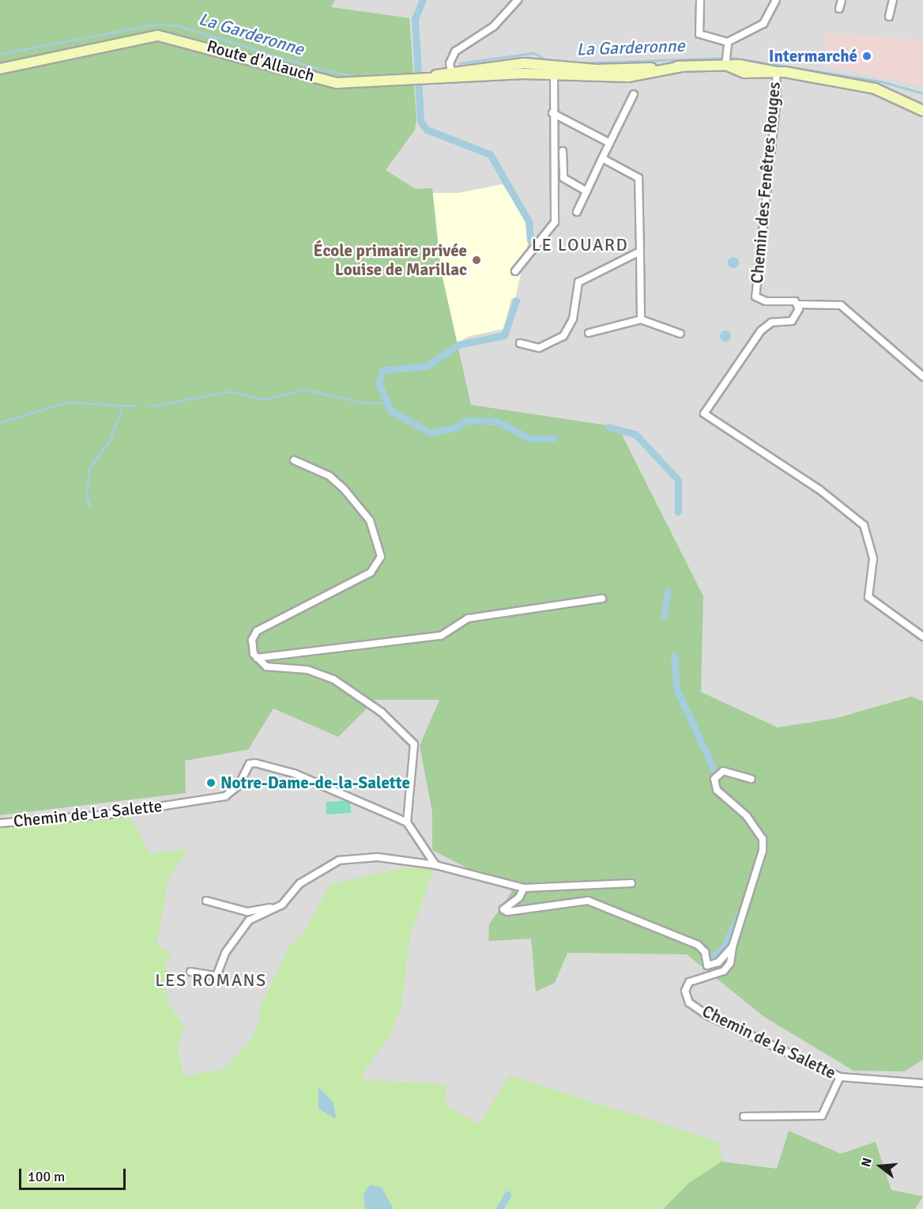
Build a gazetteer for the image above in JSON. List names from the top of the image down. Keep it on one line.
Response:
{"streets":{"main road":["Route d'Allauch"],"street":["Chemin des Fenêtres Rouges","Chemin de La Salette","Chemin de la Salette"]},"crossings":[["Route d'Allauch","Chemin des Fenêtres Rouges"]],"districts":["LE LOUARD","LES ROMANS"],"water":["La Garderonne"],"places":["Intermarché","École primaire privée Louise de Marillac","Notre-Dame-de-la-Salette"],"scale_bar":"100 m","north":"left"}
